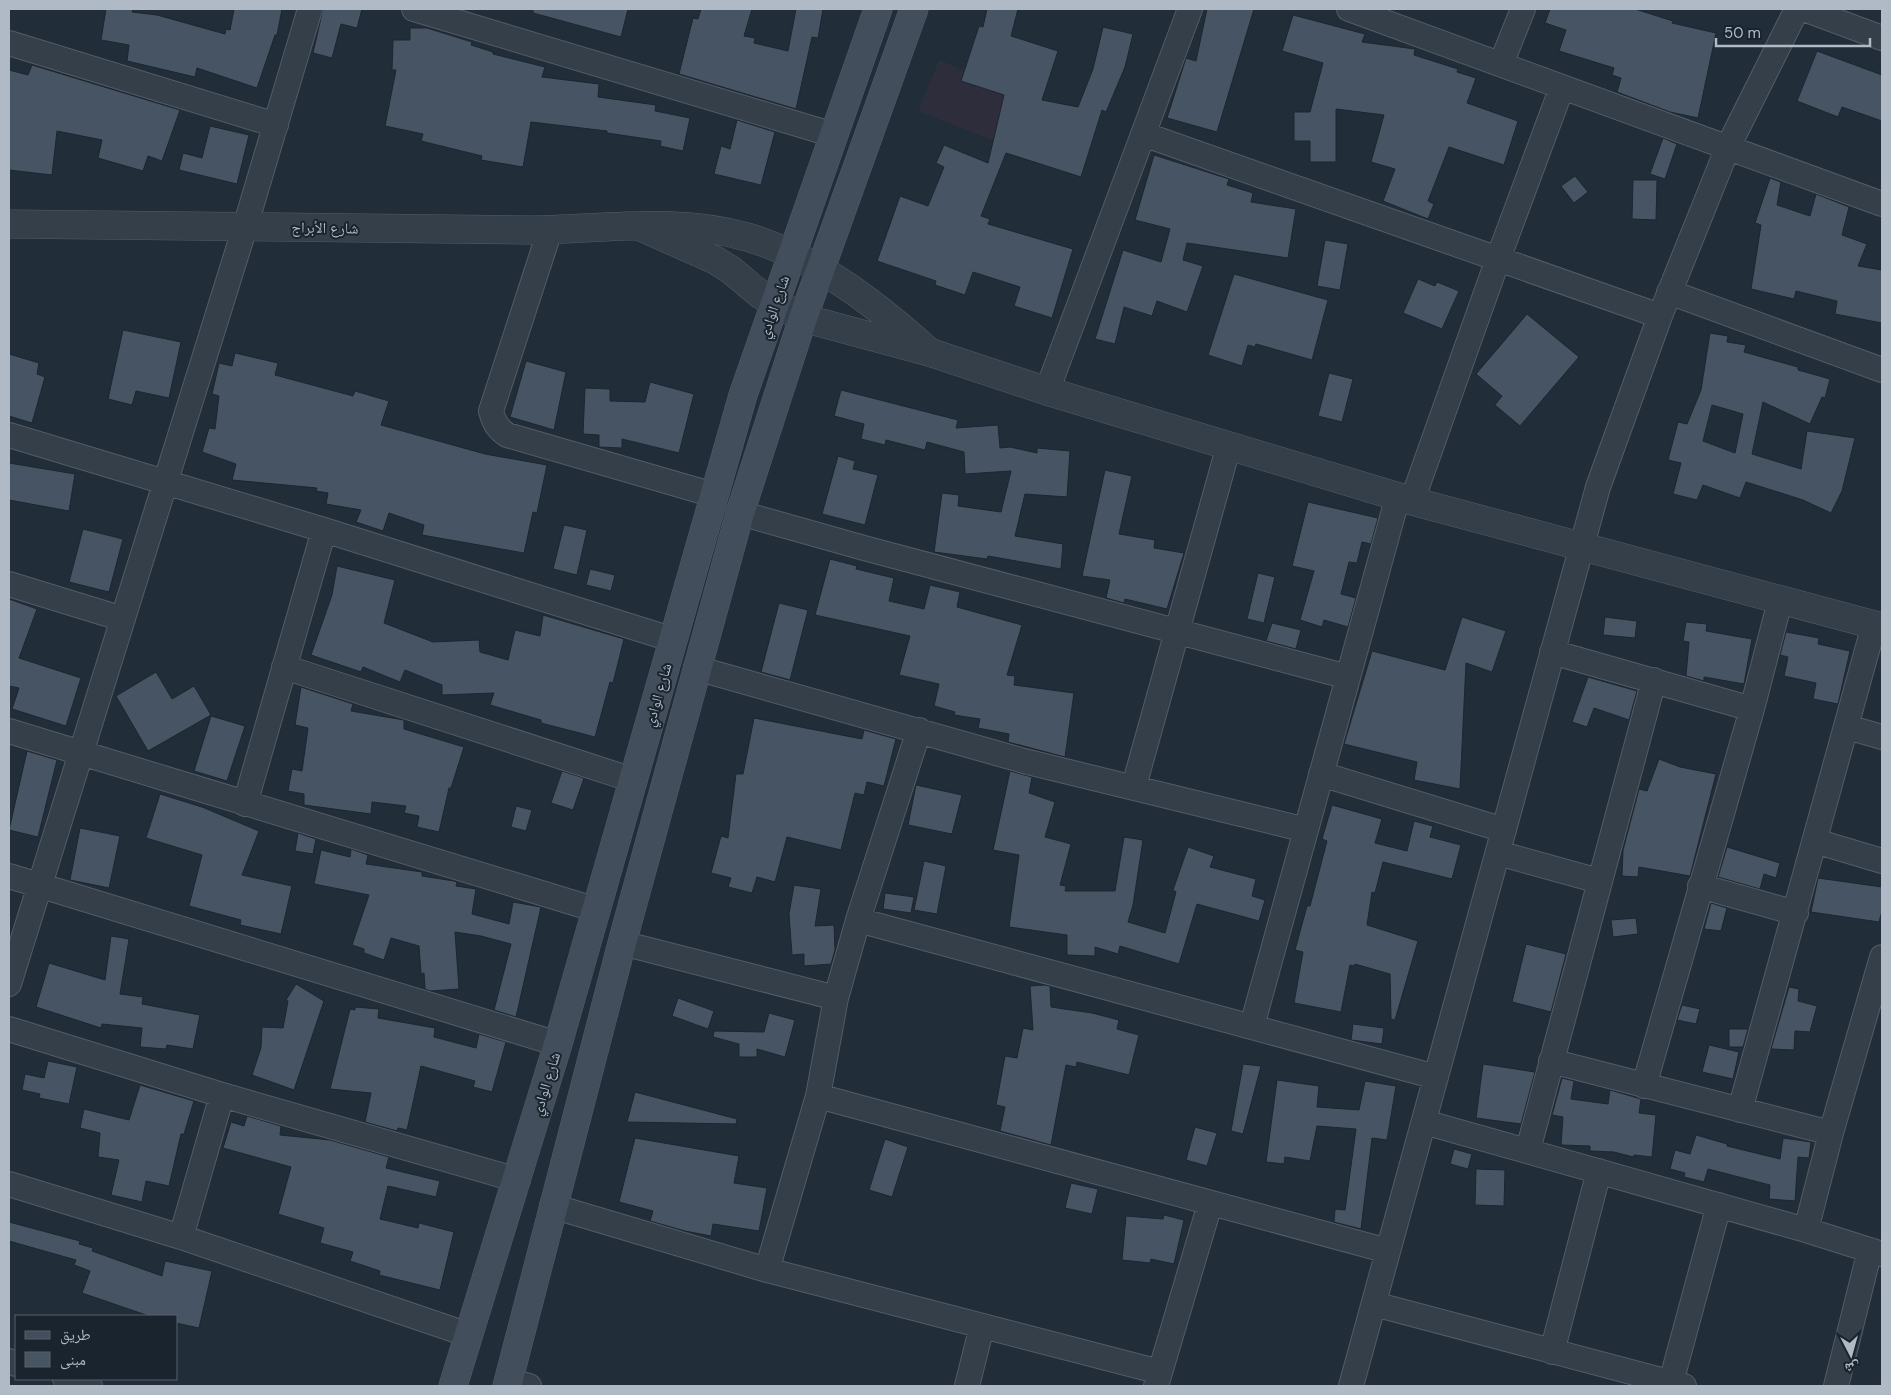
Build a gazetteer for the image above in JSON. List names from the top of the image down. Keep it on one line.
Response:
{"streets":{"main road":["شارع الوادي"],"street":["شارع الأبراج"]},"crossings":[["شارع الأبراج","شارع الوادي"]],"legend":["طريق","مبنى"],"scale_bar":"50 m","north":"bottom"}
